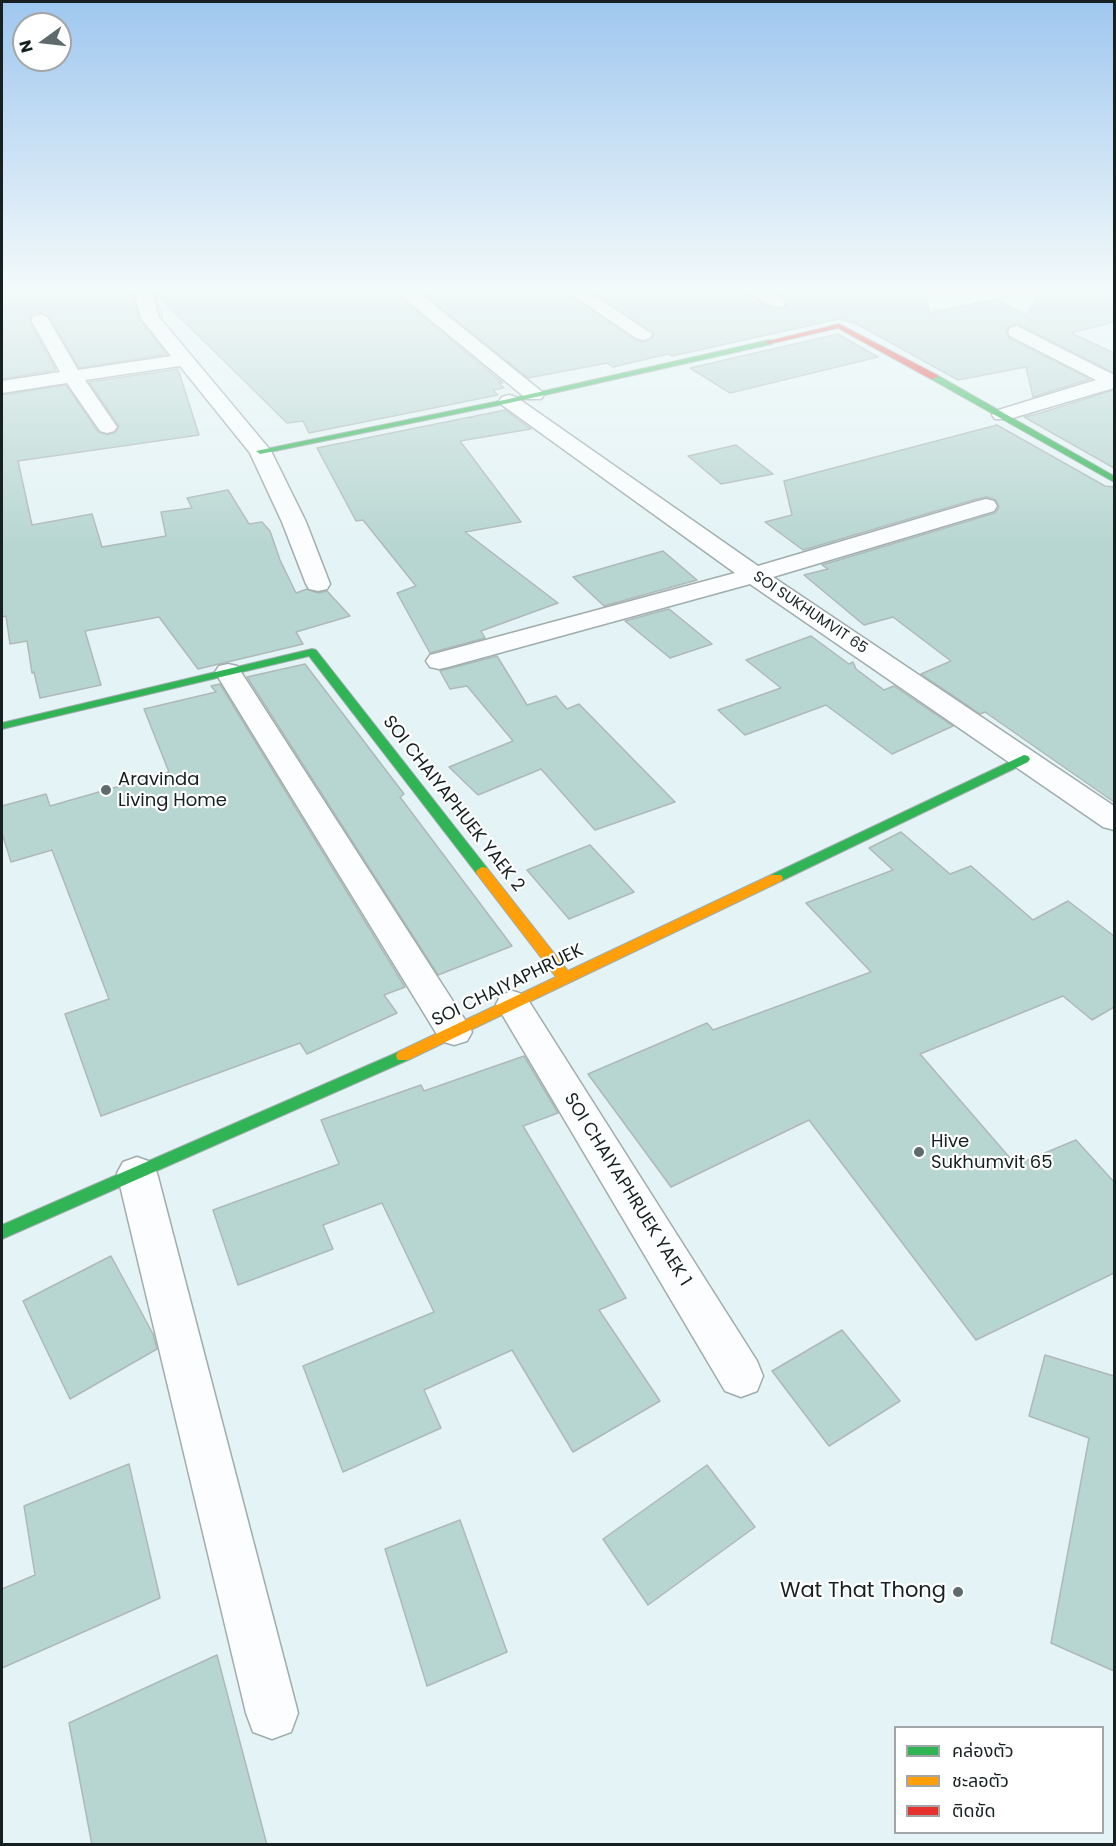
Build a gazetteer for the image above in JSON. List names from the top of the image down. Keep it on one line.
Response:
{"streets":{"street":["SOI SUKHUMVIT 65","SOI CHAIYAPHUEK YAEK 2","SOI CHAIYAPHRUEK","SOI CHAIYAPHRUEK YAEK 1"]},"crossings":[["SOI SUKHUMVIT 65","SOI CHAIYAPHRUEK"],["SOI CHAIYAPHUEK YAEK 2","SOI CHAIYAPHRUEK"],["SOI CHAIYAPHRUEK","SOI CHAIYAPHRUEK YAEK 1"]],"places":["Aravinda Living Home","Hive Sukhumvit 65","Wat That Thong"],"legend":["คล่องตัว","ชะลอตัว","ติดขัด"],"north":"left"}
